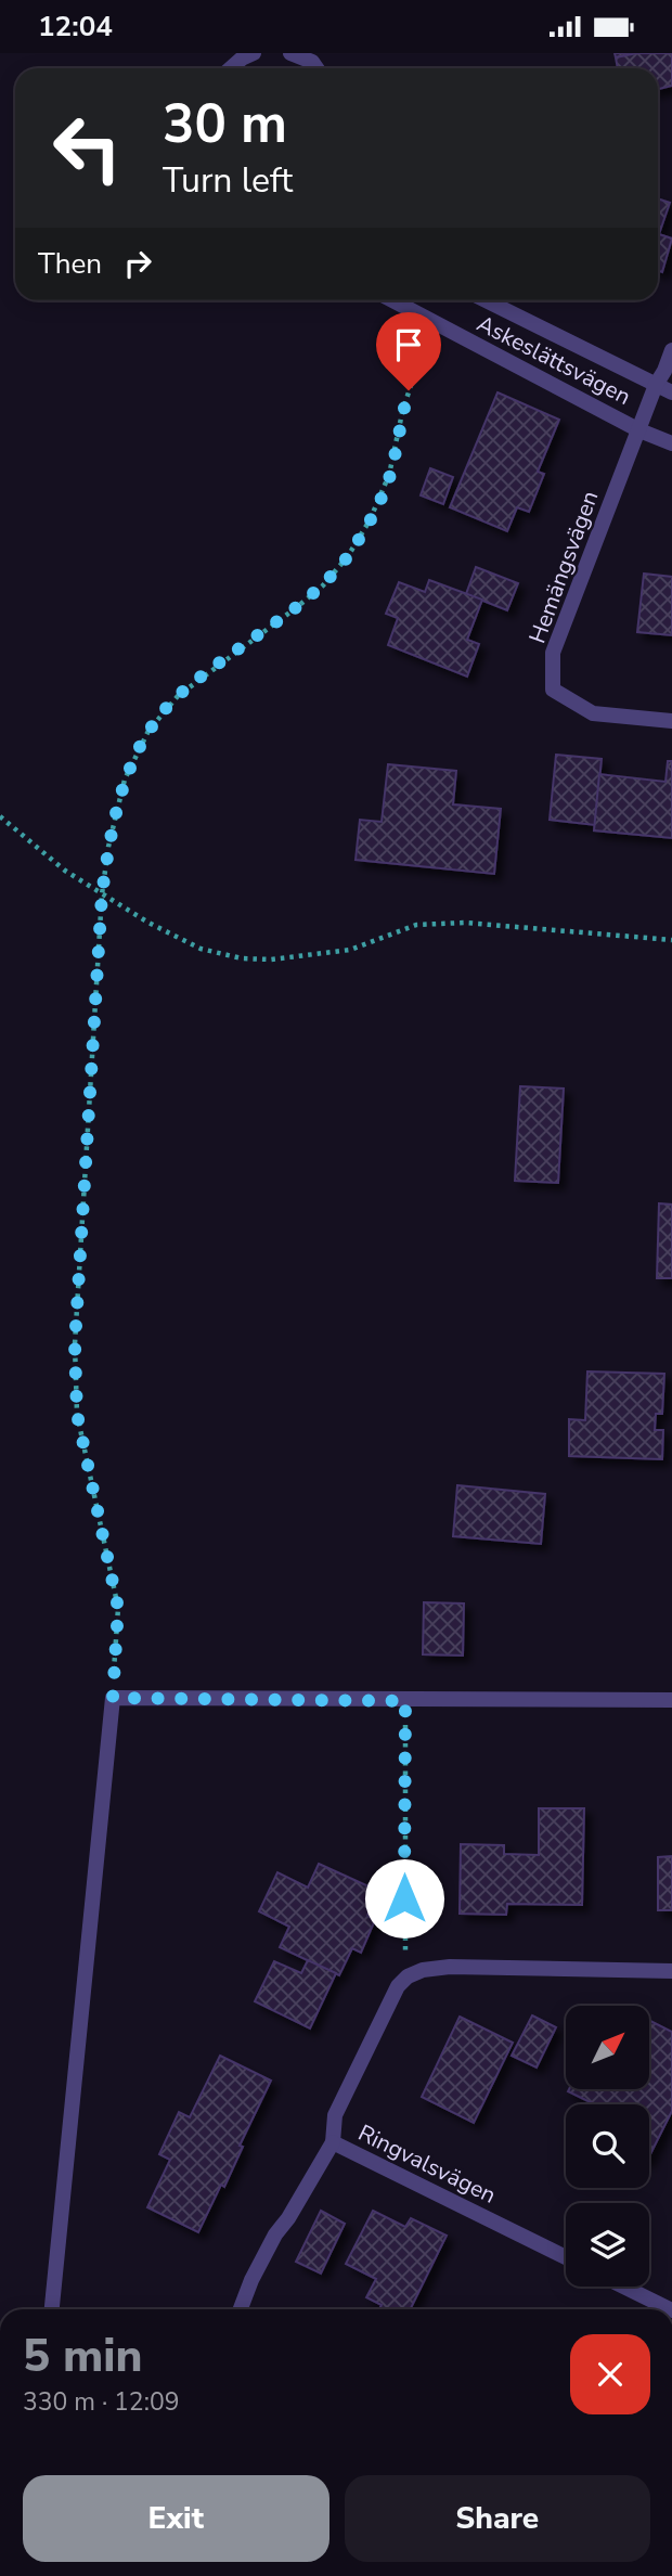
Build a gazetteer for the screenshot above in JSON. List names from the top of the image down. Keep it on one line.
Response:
{"streets":{"street":["Askeslättsvägen","Hemängsvägen","Ringvalsvägen"]},"crossings":[["Askeslättsvägen","Hemängsvägen"]],"north":"top right","page":{"status":"12:04","turn":["30 m","Turn left"],"then":"Then","heading":["5 min","330 m · 12:09"],"buttons":["Exit","Share"]}}
